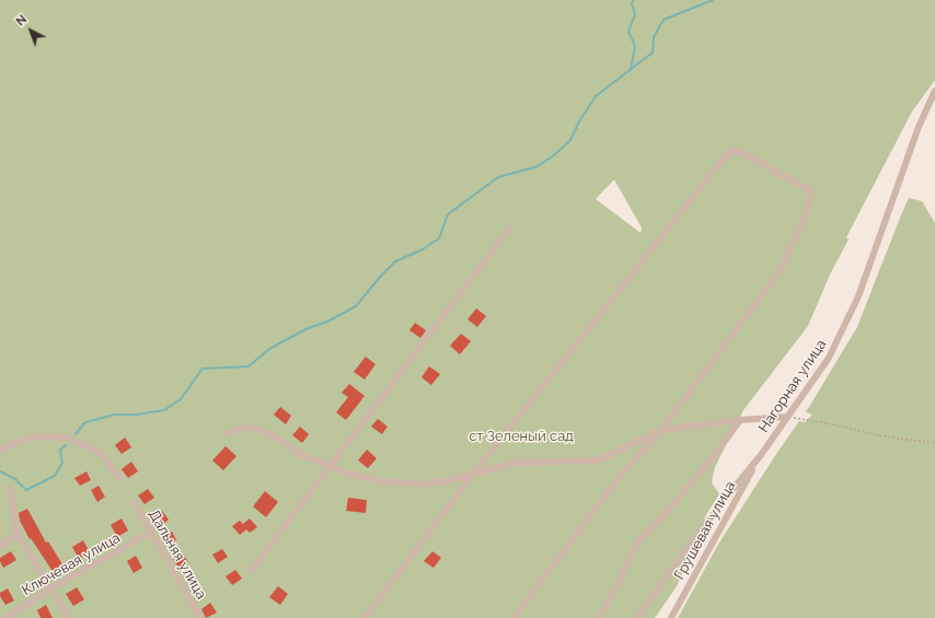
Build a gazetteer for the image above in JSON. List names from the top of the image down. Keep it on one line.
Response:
{"streets":{"street":["Нагорная улица","Грушевая улица","Дальняя улица","Ключевая улица"]},"crossings":[["Нагорная улица","Грушевая улица"],["Дальняя улица","Ключевая улица"]],"parks":["ст Зеленый сад"],"north":"top left"}
